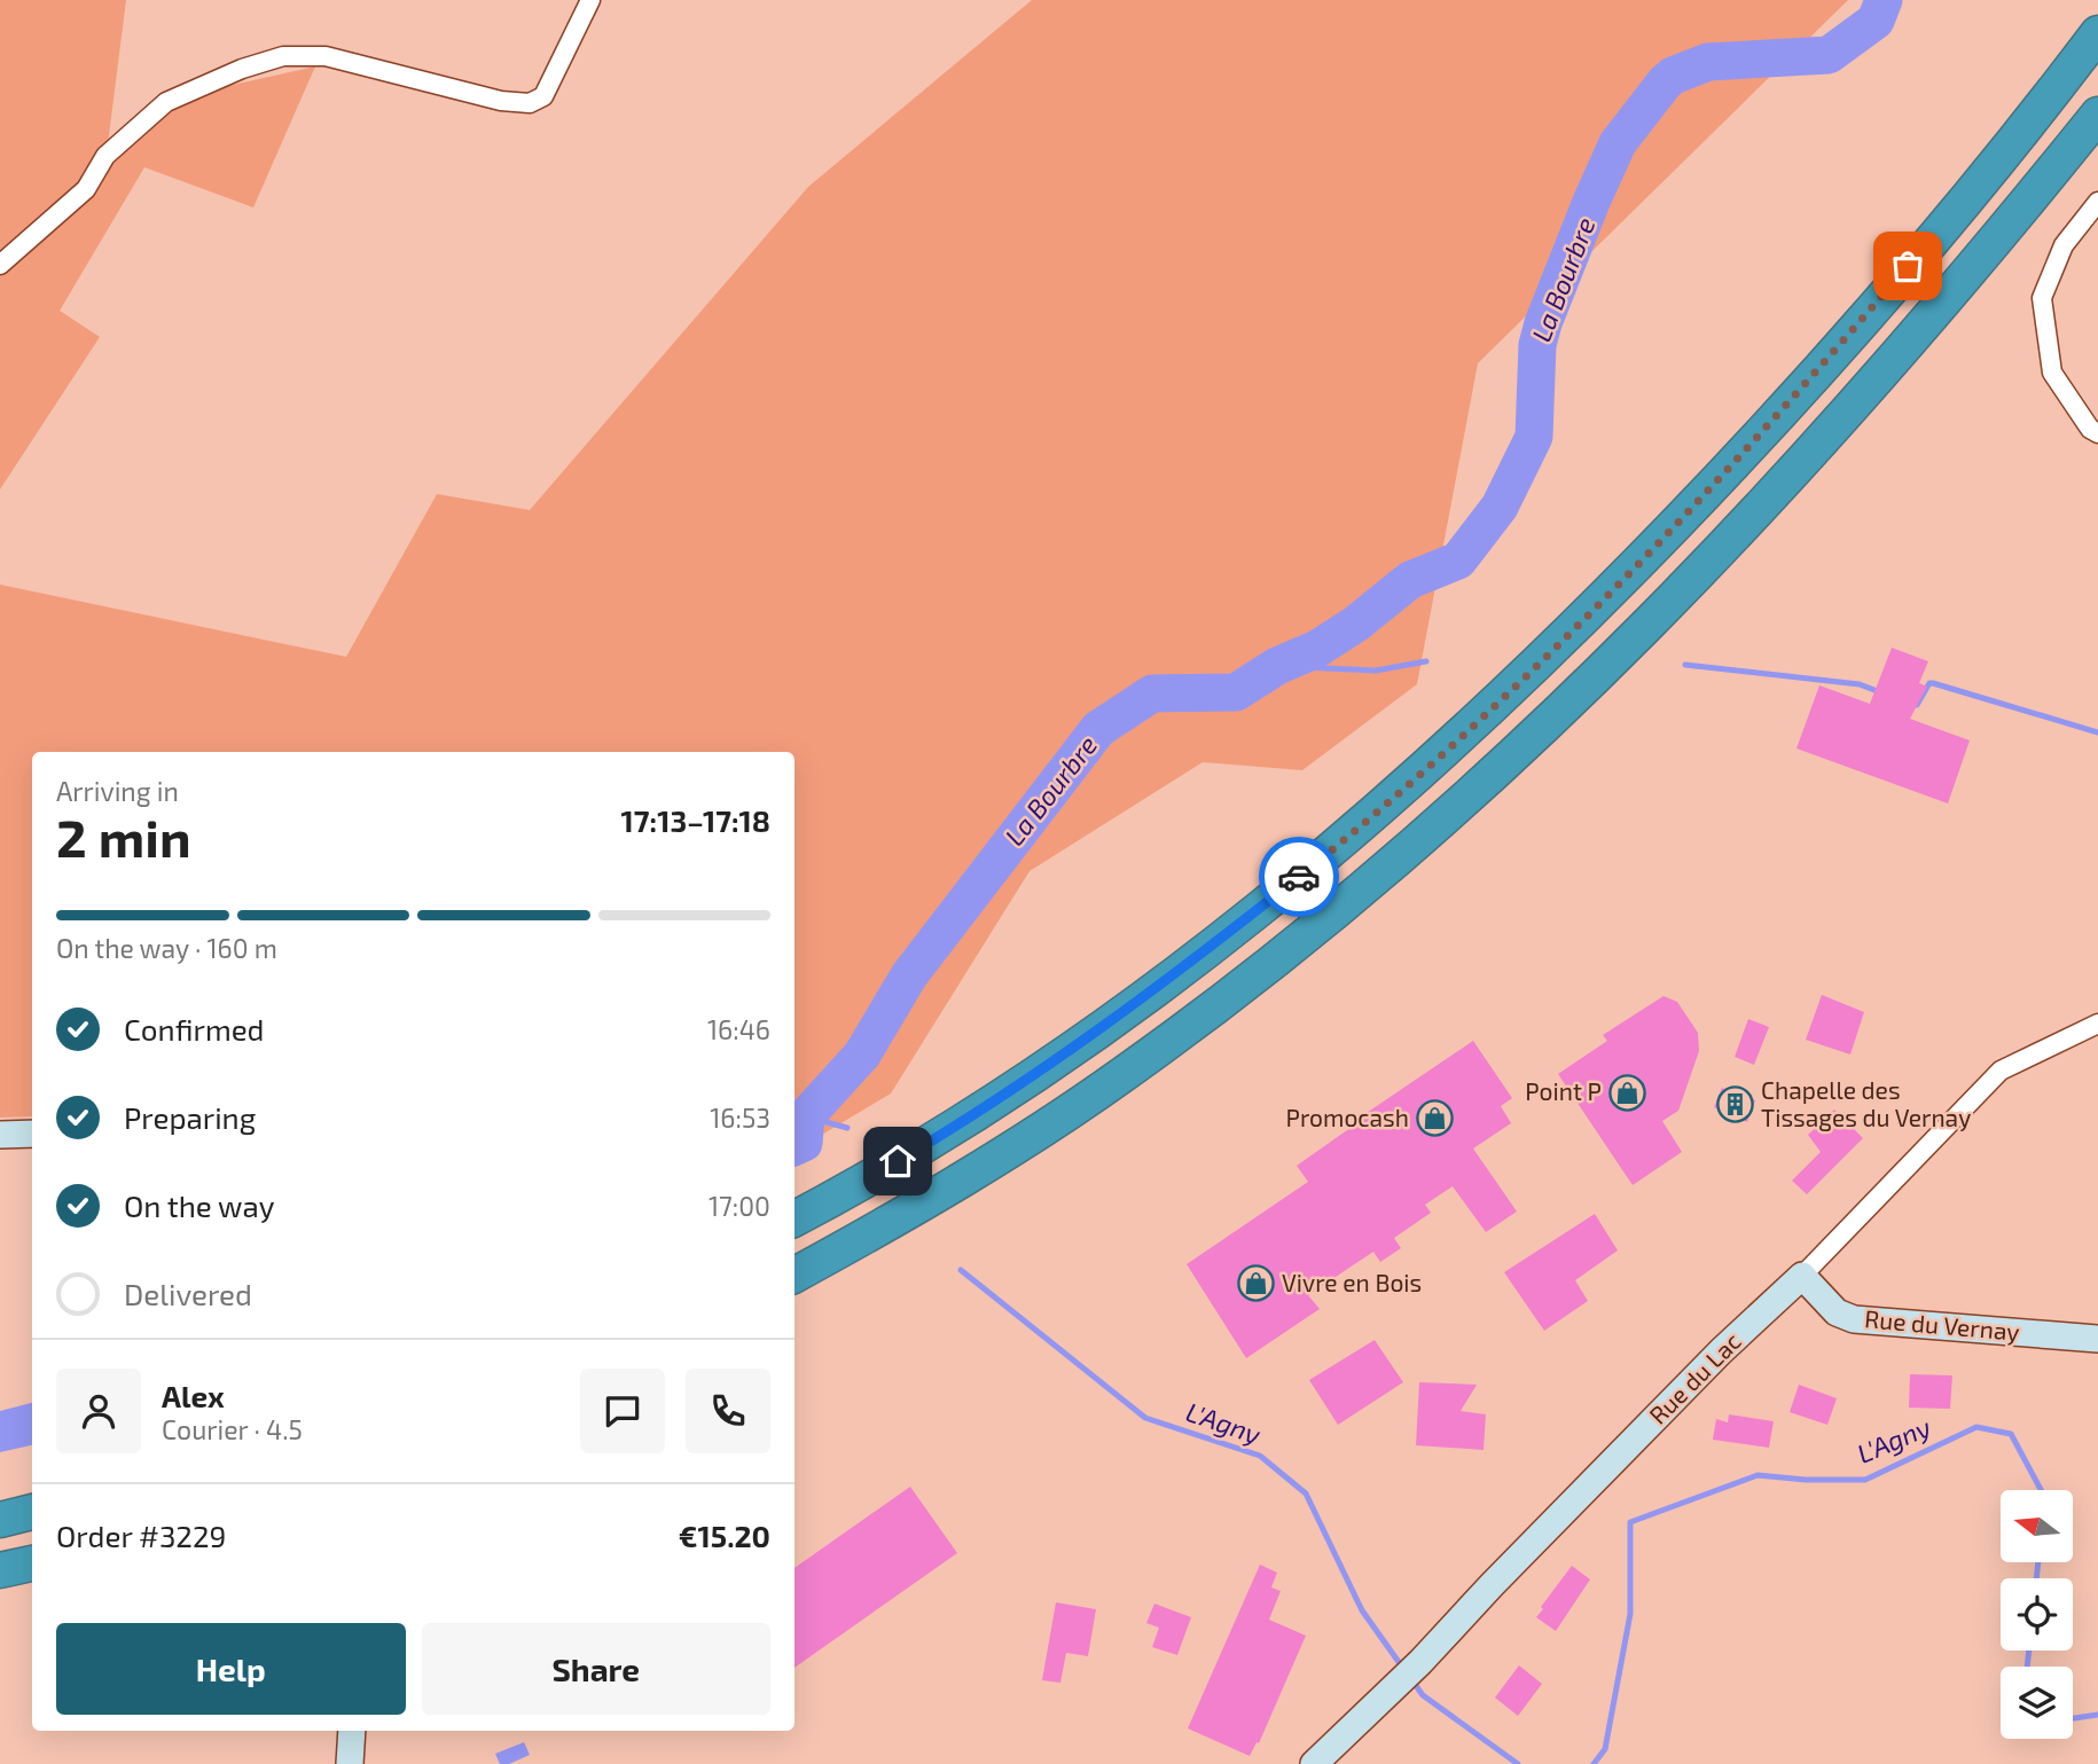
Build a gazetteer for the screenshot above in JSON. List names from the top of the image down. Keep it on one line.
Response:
{"streets":{"street":["Rue du Vernay","Rue du Lac"]},"crossings":[["Rue du Vernay","Rue du Lac"]],"water":["La Bourbre","L'Agny"],"places":{"shop":["Point P","Promocash","Vivre en Bois"],"building":["Chapelle des Tissages du Vernay"]},"north":"left","page":{"heading":["2 min","Arriving in","17:13–17:18"],"panel":["Alex","Courier · 4.5","Order #3229","€15.20"],"bar":"On the way · 160 m","list":[["Confirmed","16:46"],["Preparing","16:53"],["On the way","17:00"],"Delivered"],"buttons":["Help","Share"]}}
